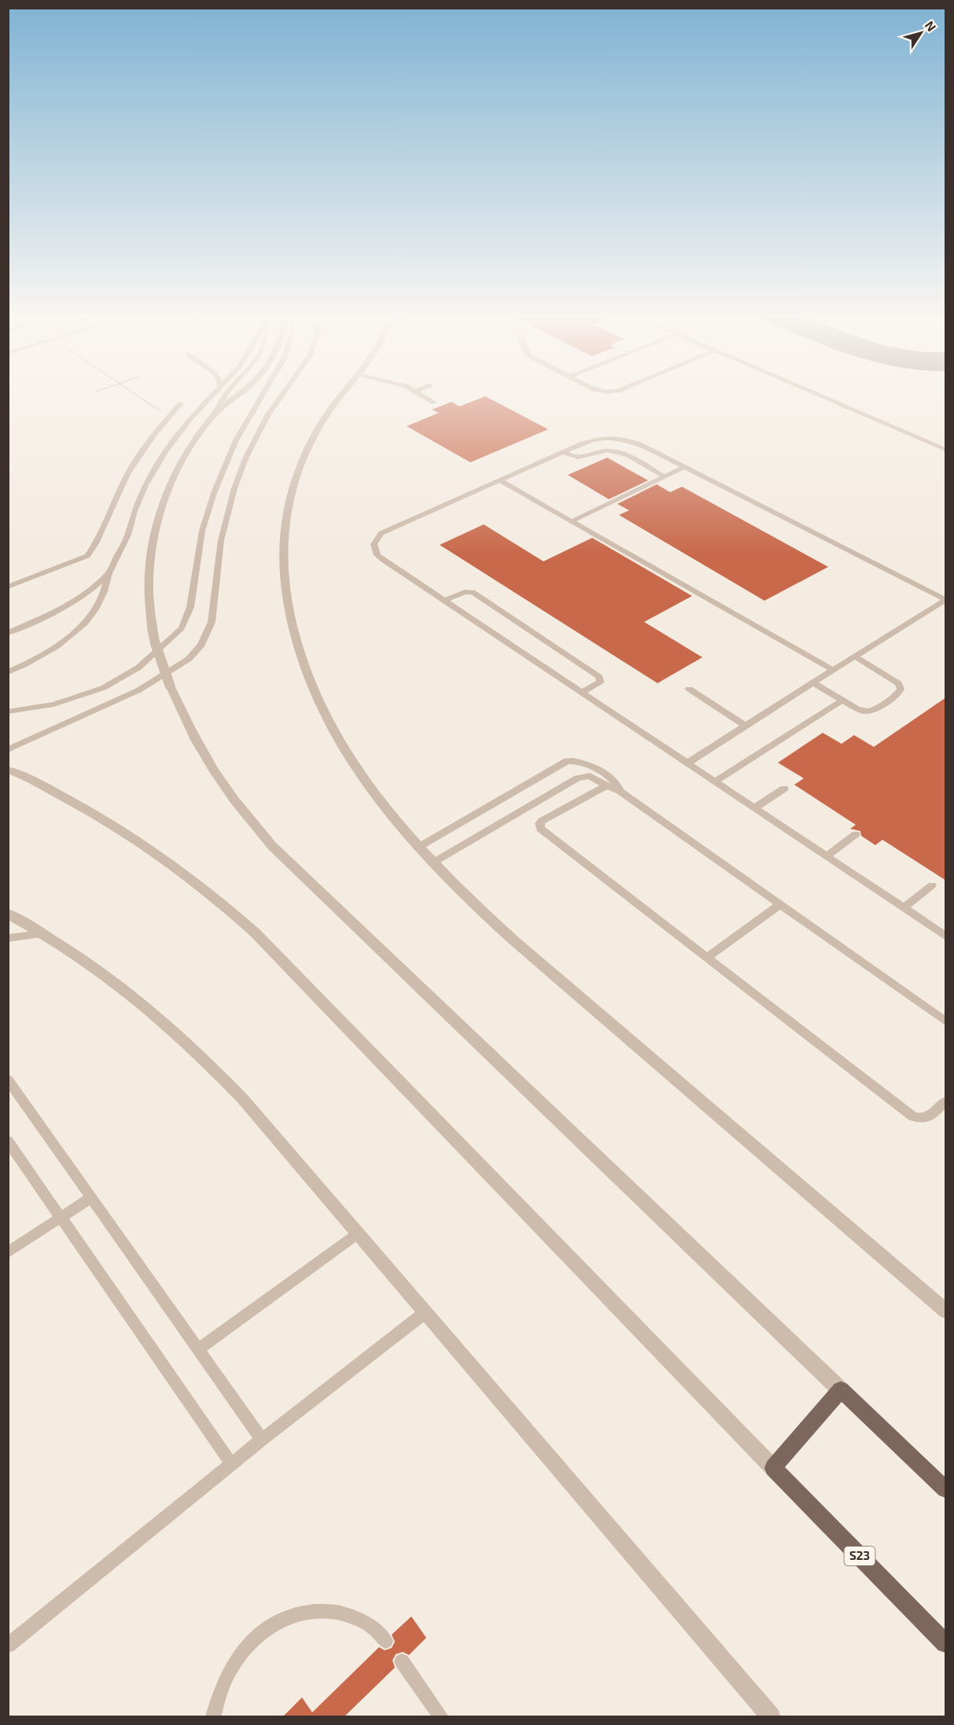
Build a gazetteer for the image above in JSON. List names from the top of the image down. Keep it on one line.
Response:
{"streets":{"main road":["S23"]},"north":"top right"}
